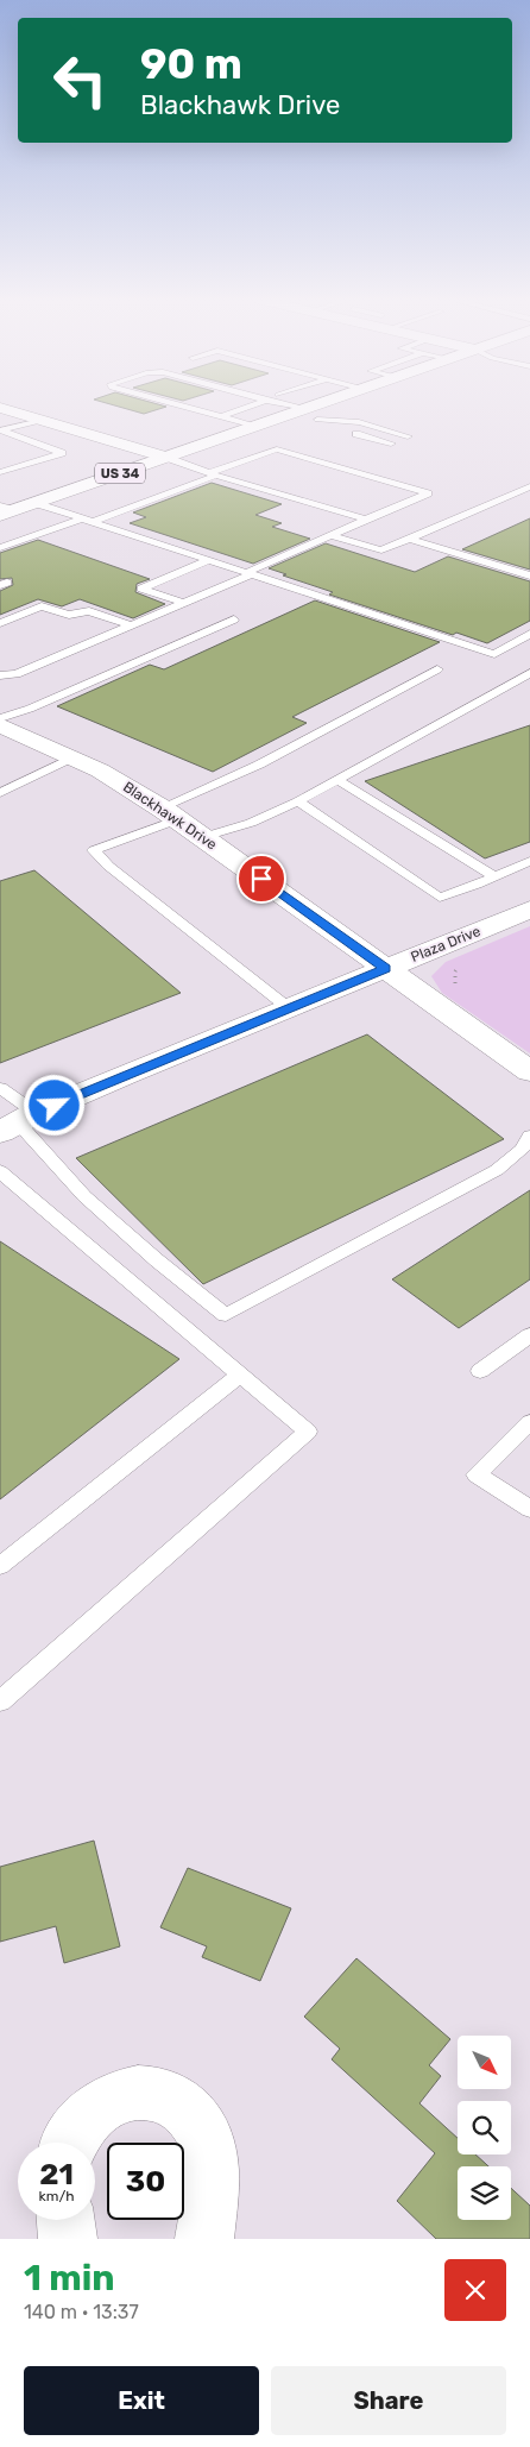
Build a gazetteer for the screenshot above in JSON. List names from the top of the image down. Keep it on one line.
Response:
{"streets":{"street":["US 34","Blackhawk Drive","Plaza Drive"]},"crossings":[["Blackhawk Drive","Plaza Drive"]],"north":"bottom right","page":{"turn":["90 m","Blackhawk Drive"],"speed":"21 km/h","limit":"30","heading":["1 min","140 m · 13:37"],"buttons":["Exit","Share"]}}
